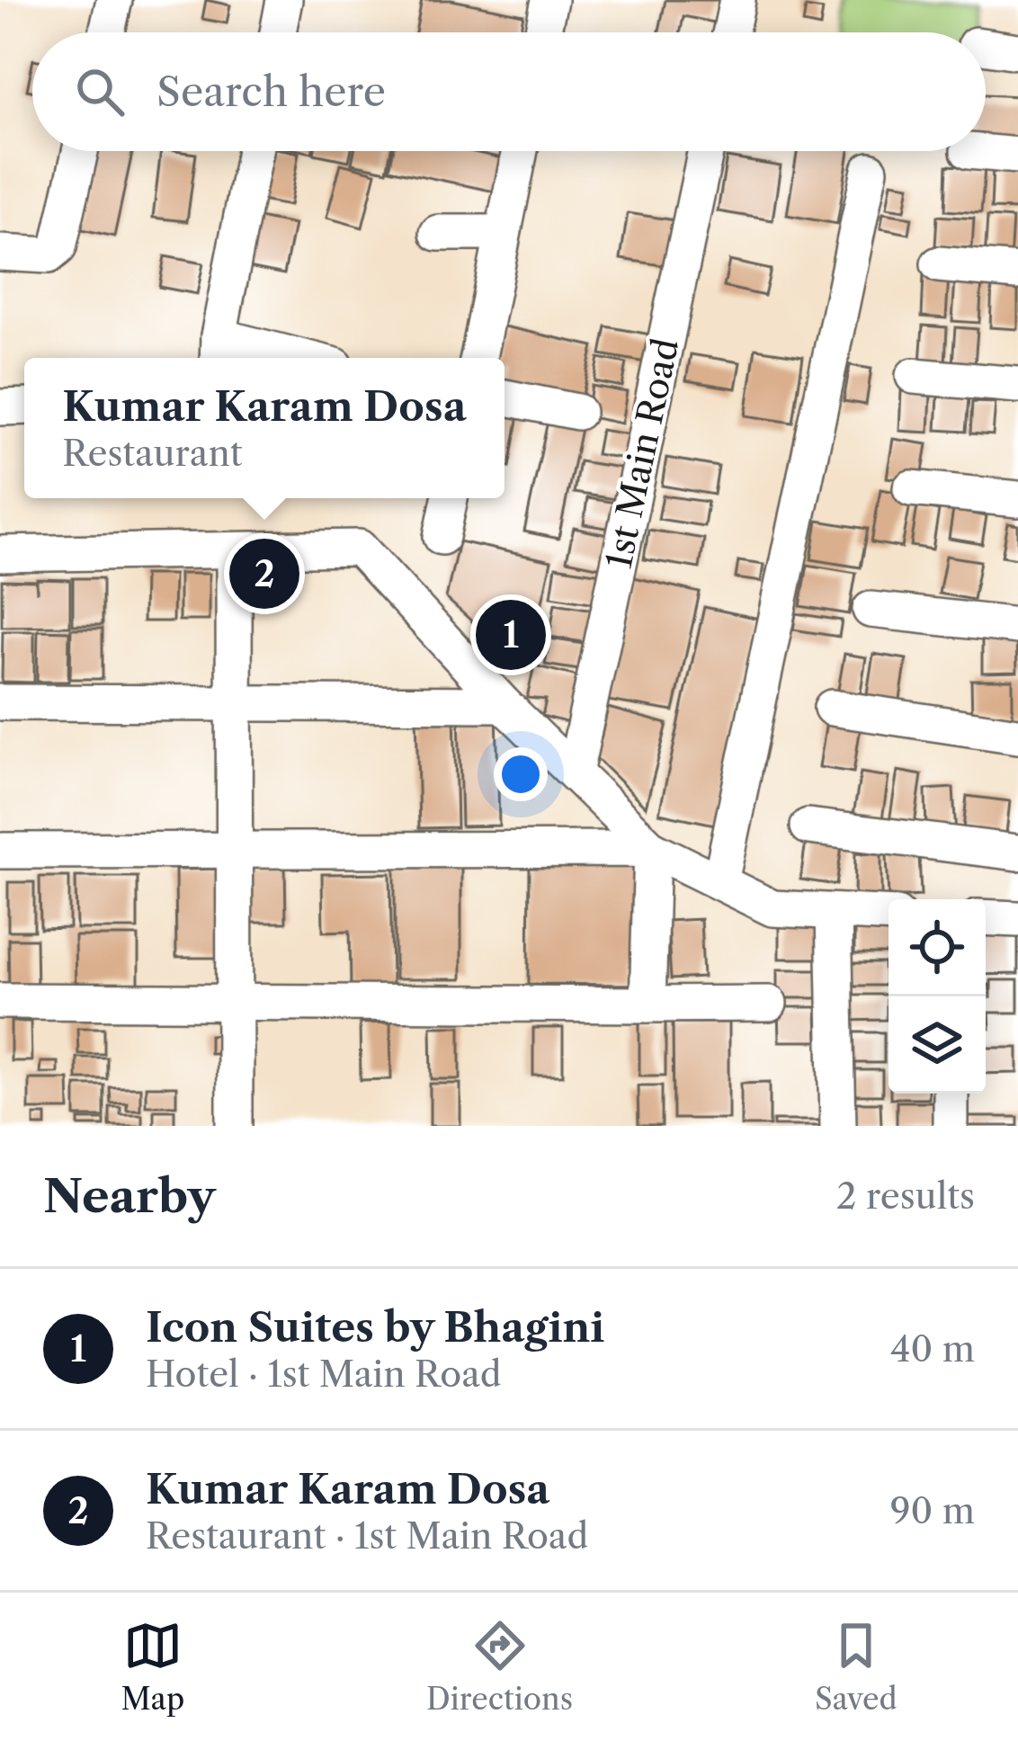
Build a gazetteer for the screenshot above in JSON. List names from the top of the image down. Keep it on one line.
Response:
{"streets":{"street":["1st Main Road"]},"page":{"search":"Search here","popup":["Kumar Karam Dosa","Restaurant"],"pins":["2","1"],"heading":["Nearby","2 results"],"list":[{"mark":"1","name":"Icon Suites by Bhagini","note":"Hotel · 1st Main Road","value":"40 m"},{"mark":"2","name":"Kumar Karam Dosa","note":"Restaurant · 1st Main Road","value":"90 m"}],"nav":["Map","Directions","Saved"]}}
